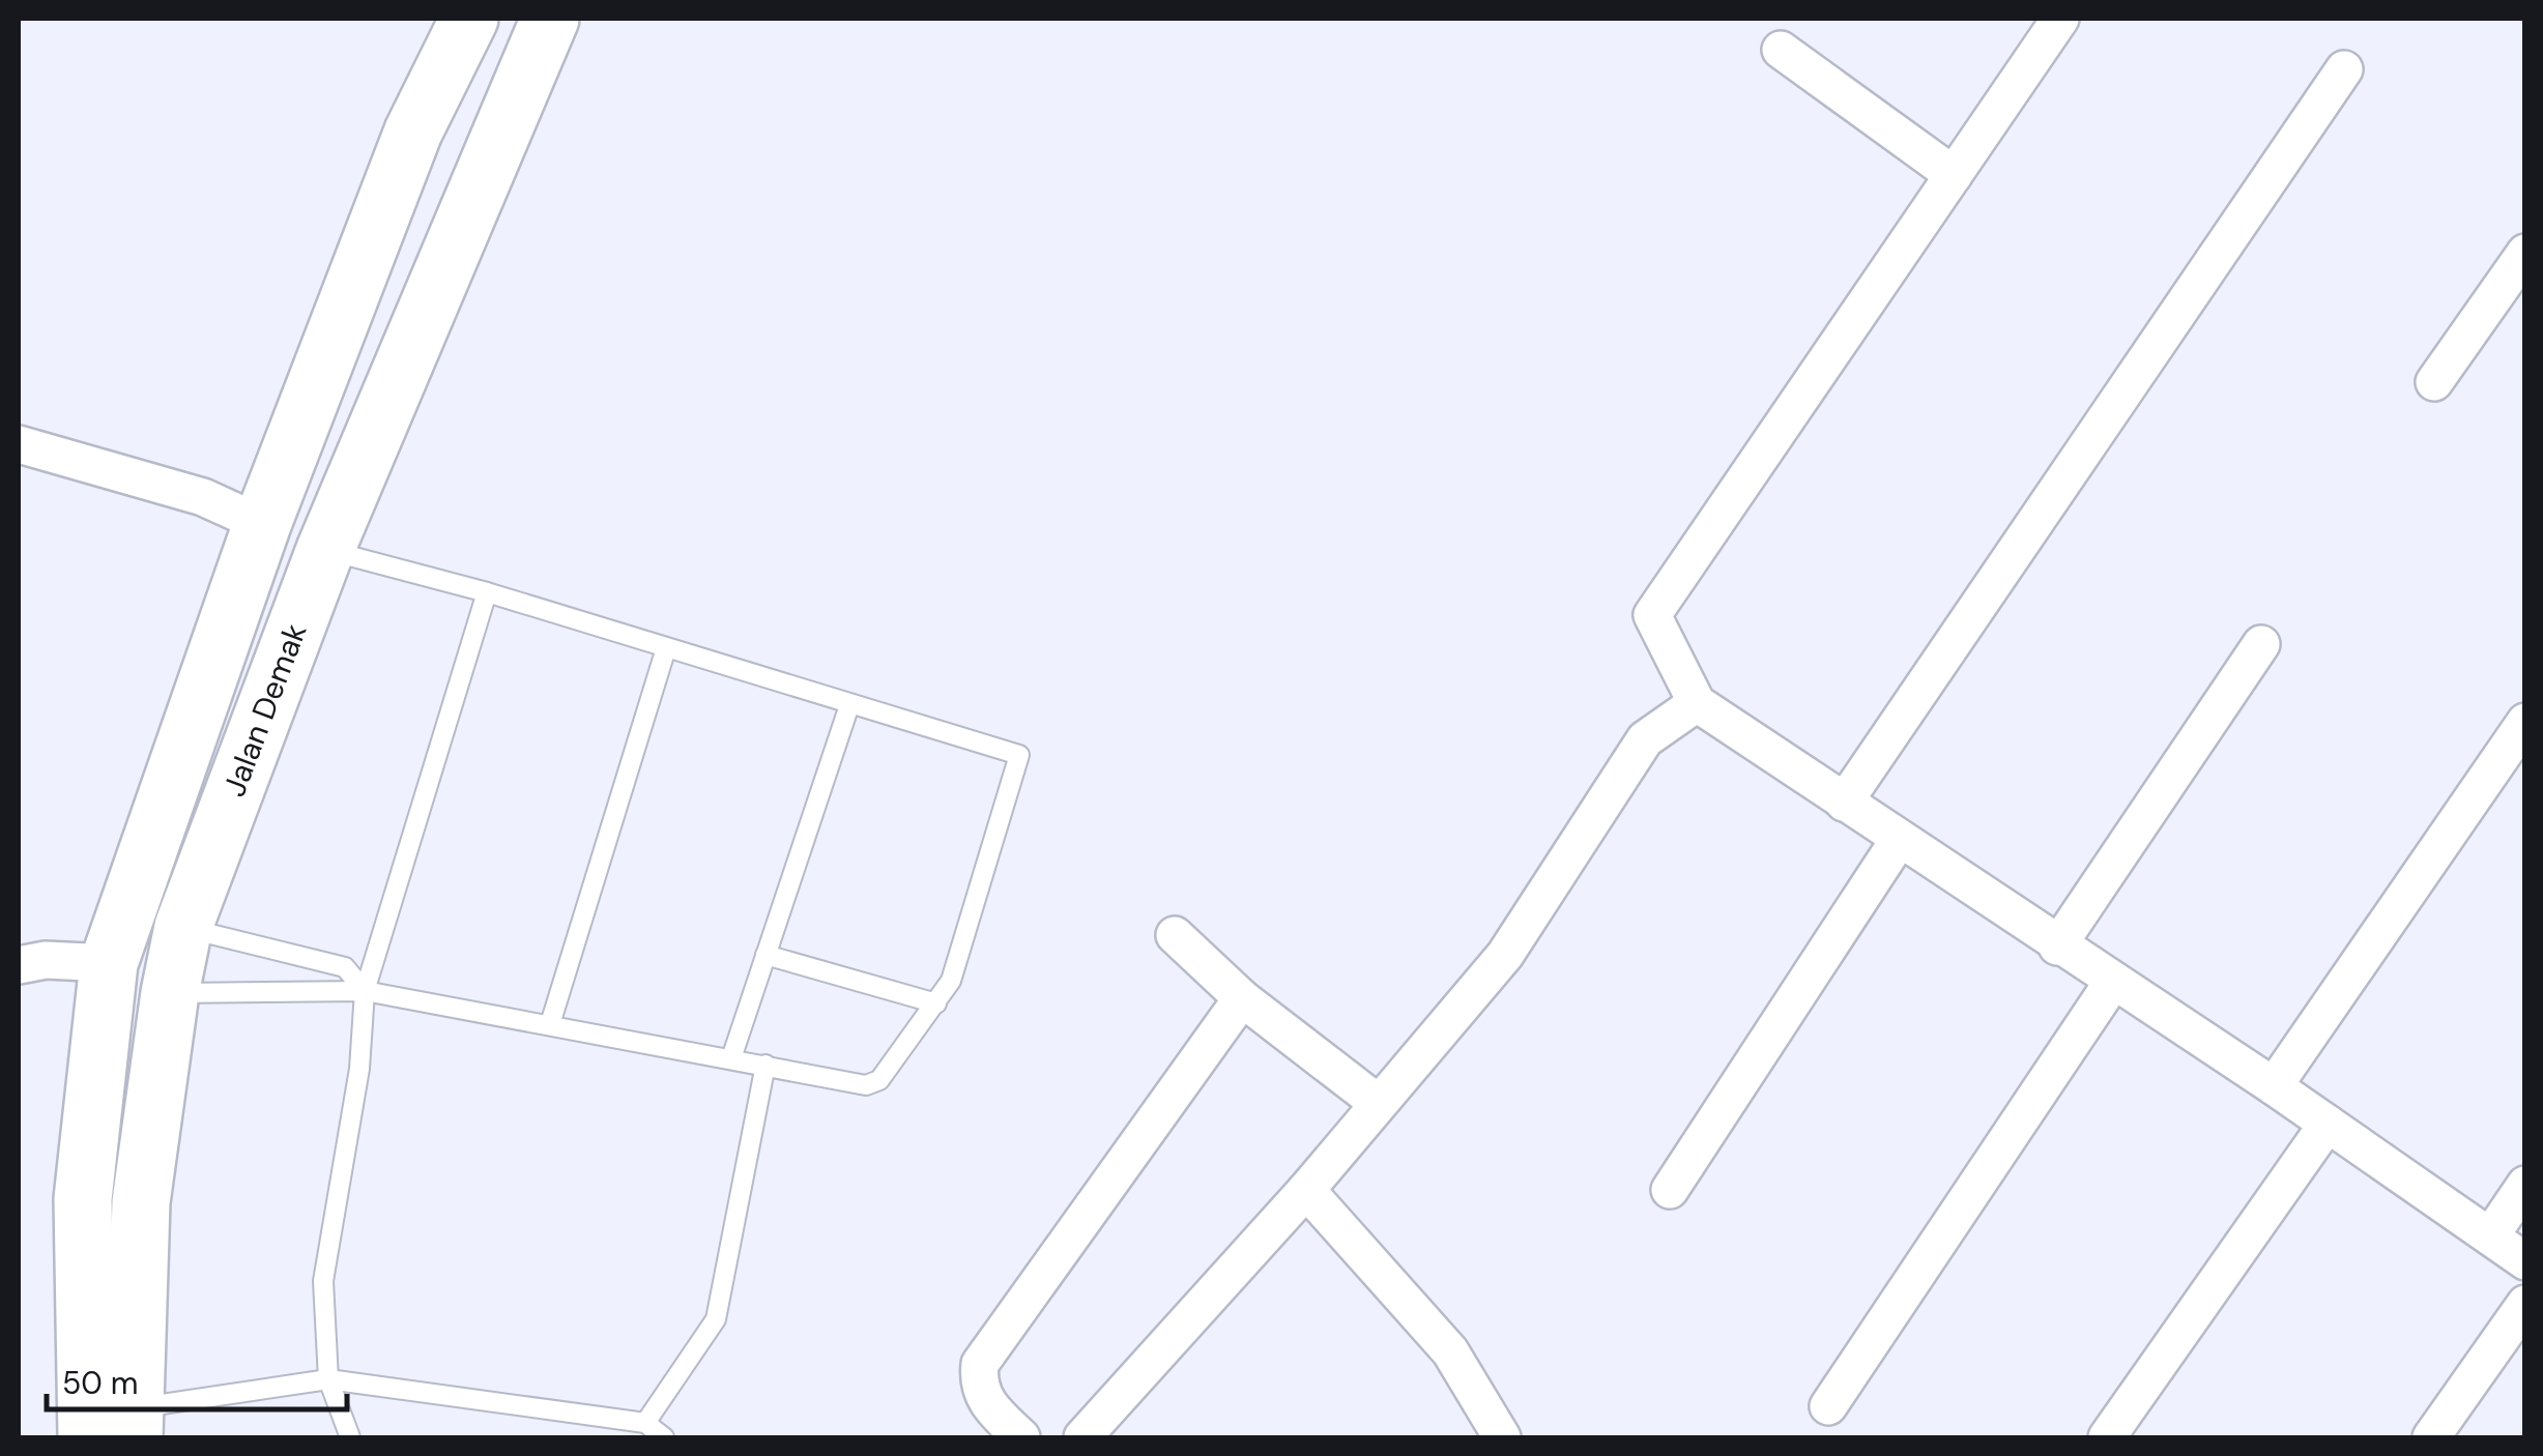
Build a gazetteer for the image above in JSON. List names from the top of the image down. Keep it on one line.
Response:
{"streets":{"highway":["Jalan Demak"]},"scale_bar":"50 m"}
